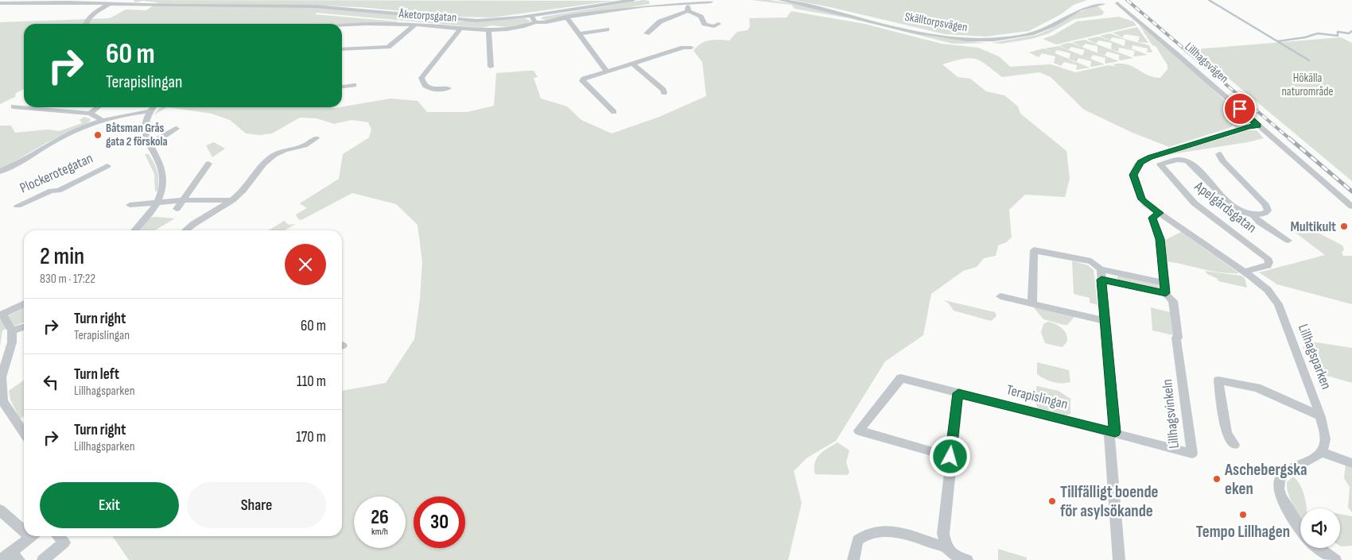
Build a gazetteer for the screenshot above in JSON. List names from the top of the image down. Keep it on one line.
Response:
{"streets":{"street":["Åketorpsgatan","Skälltorpsvägen","Lillhagsvägen","Plockerotegatan","Apelgårdsgatan","Lillhagsparken","Terapislingan","Lillhagsvinkeln"]},"crossings":[["Skälltorpsvägen","Lillhagsvägen"],["Lillhagsvägen","Lillhagsparken"],["Apelgårdsgatan","Lillhagsparken"],["Terapislingan","Lillhagsvinkeln"]],"parks":["Hökälla naturområde"],"places":["Båtsman Grås gata 2 förskola","Multikult","Aschebergska eken","Tillfälligt boende för asylsökande","Tempo Lillhagen"],"page":{"turn":["60 m","Terapislingan"],"heading":["2 min","830 m · 17:22"],"list":[{"name":"Turn right","note":"Terapislingan","value":"60 m"},{"name":"Turn left","note":"Lillhagsparken","value":"110 m"},{"name":"Turn right","note":"Lillhagsparken","value":"170 m"}],"buttons":["Exit","Share"],"speed":"26 km/h","limit":"30"}}
